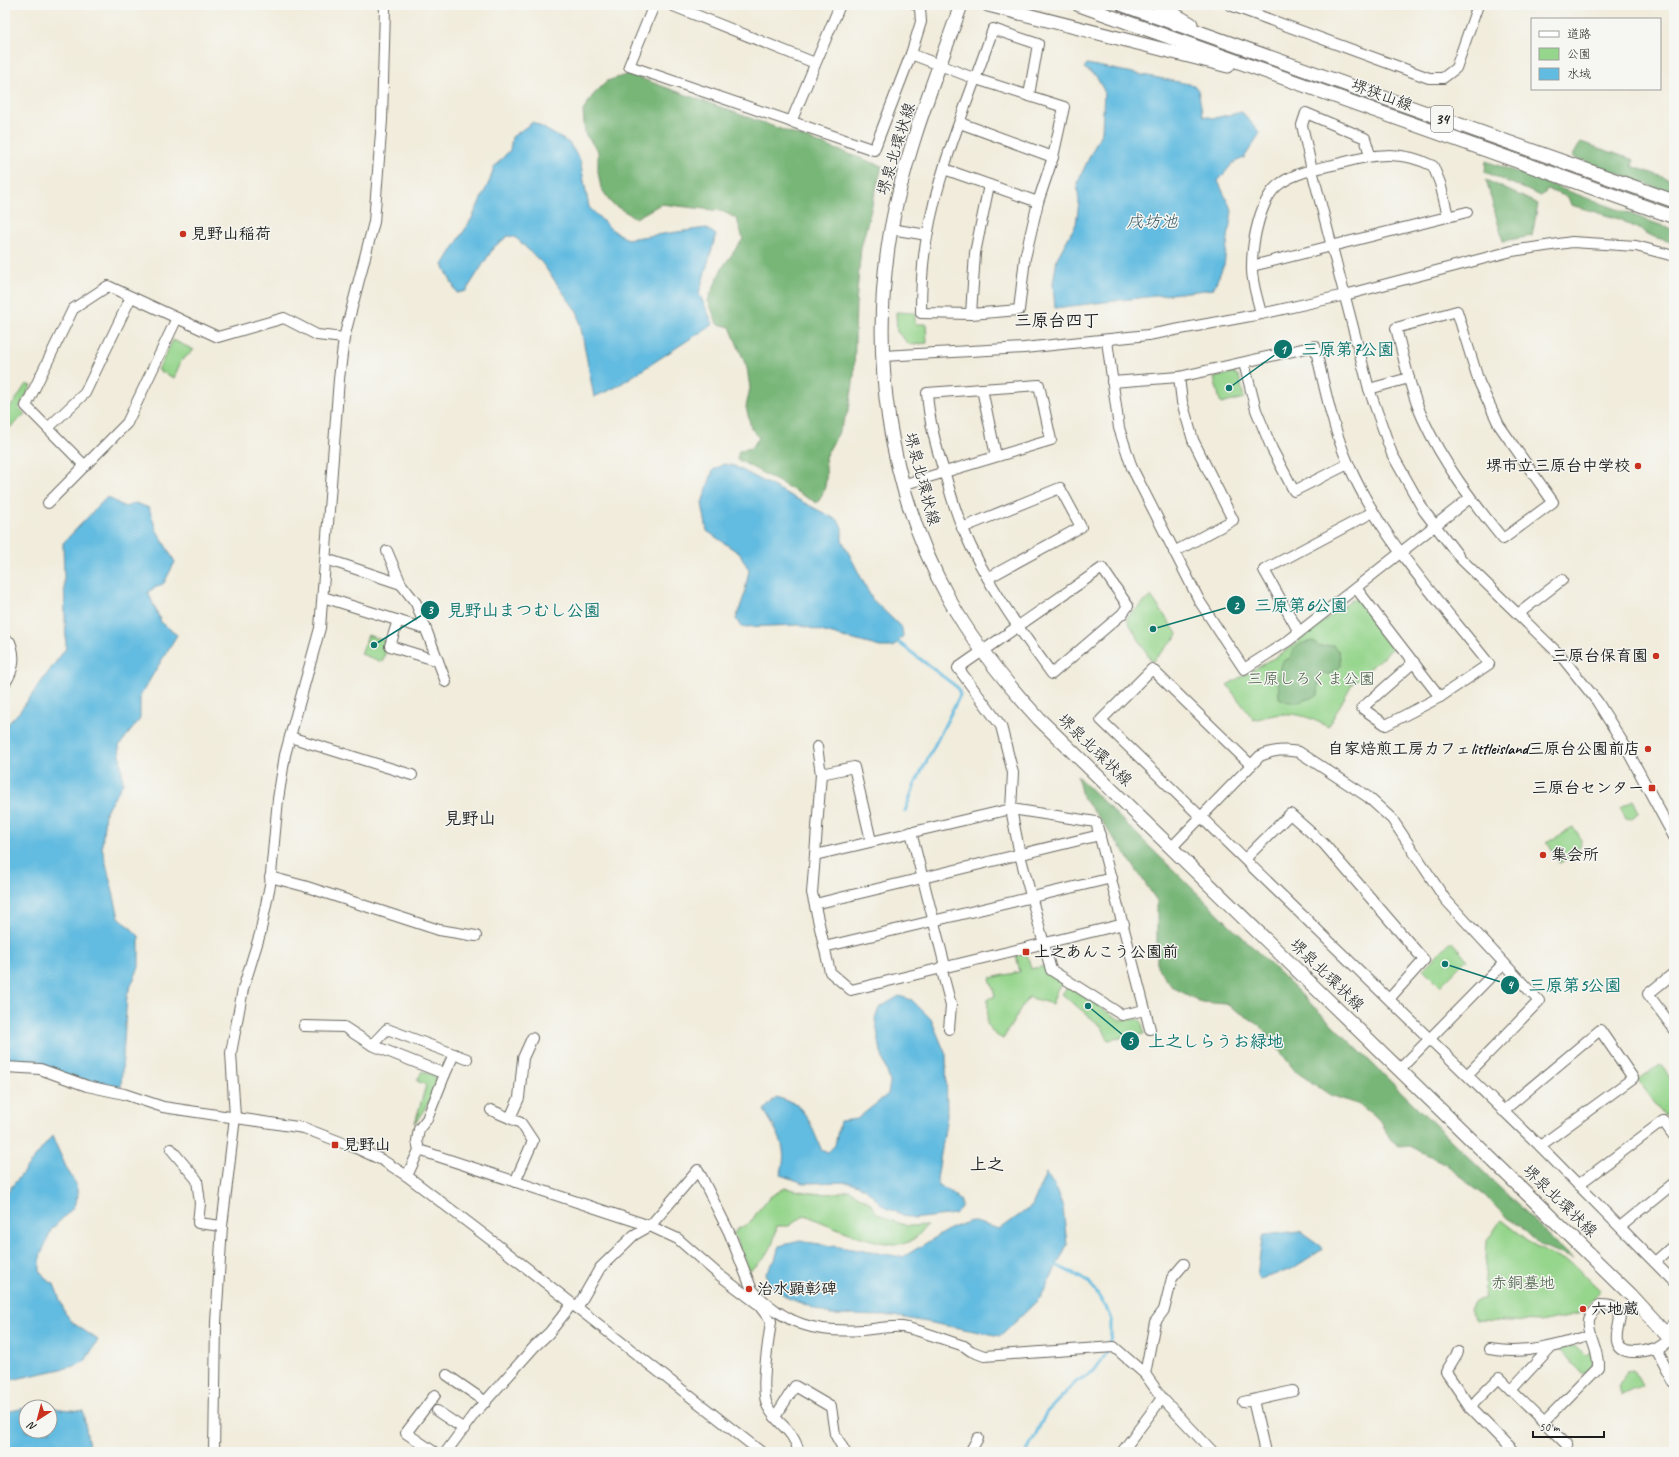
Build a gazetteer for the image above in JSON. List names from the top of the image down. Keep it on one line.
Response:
{"streets":{"main road":["堺狭山線","34","堺泉北環状線"]},"districts":["三原台四丁","見野山","上之"],"water":["戌坊池"],"parks":["三原しろくま公園","赤銅墓地"],"places":{"other":["見野山稲荷","三原第7公園","堺市立三原台中学校","三原第6公園","見野山まつむし公園","三原台保育園","自家焙煎工房カフェlittleisland三原台公園前店","集会所","三原第5公園","上之しらうお緑地","治水顕彰碑","六地蔵"],"transit":["三原台センター","上之あんこう公園前","見野山"]},"legend":["道路","公園","水域"],"scale_bar":"50 m","north":"bottom left"}
